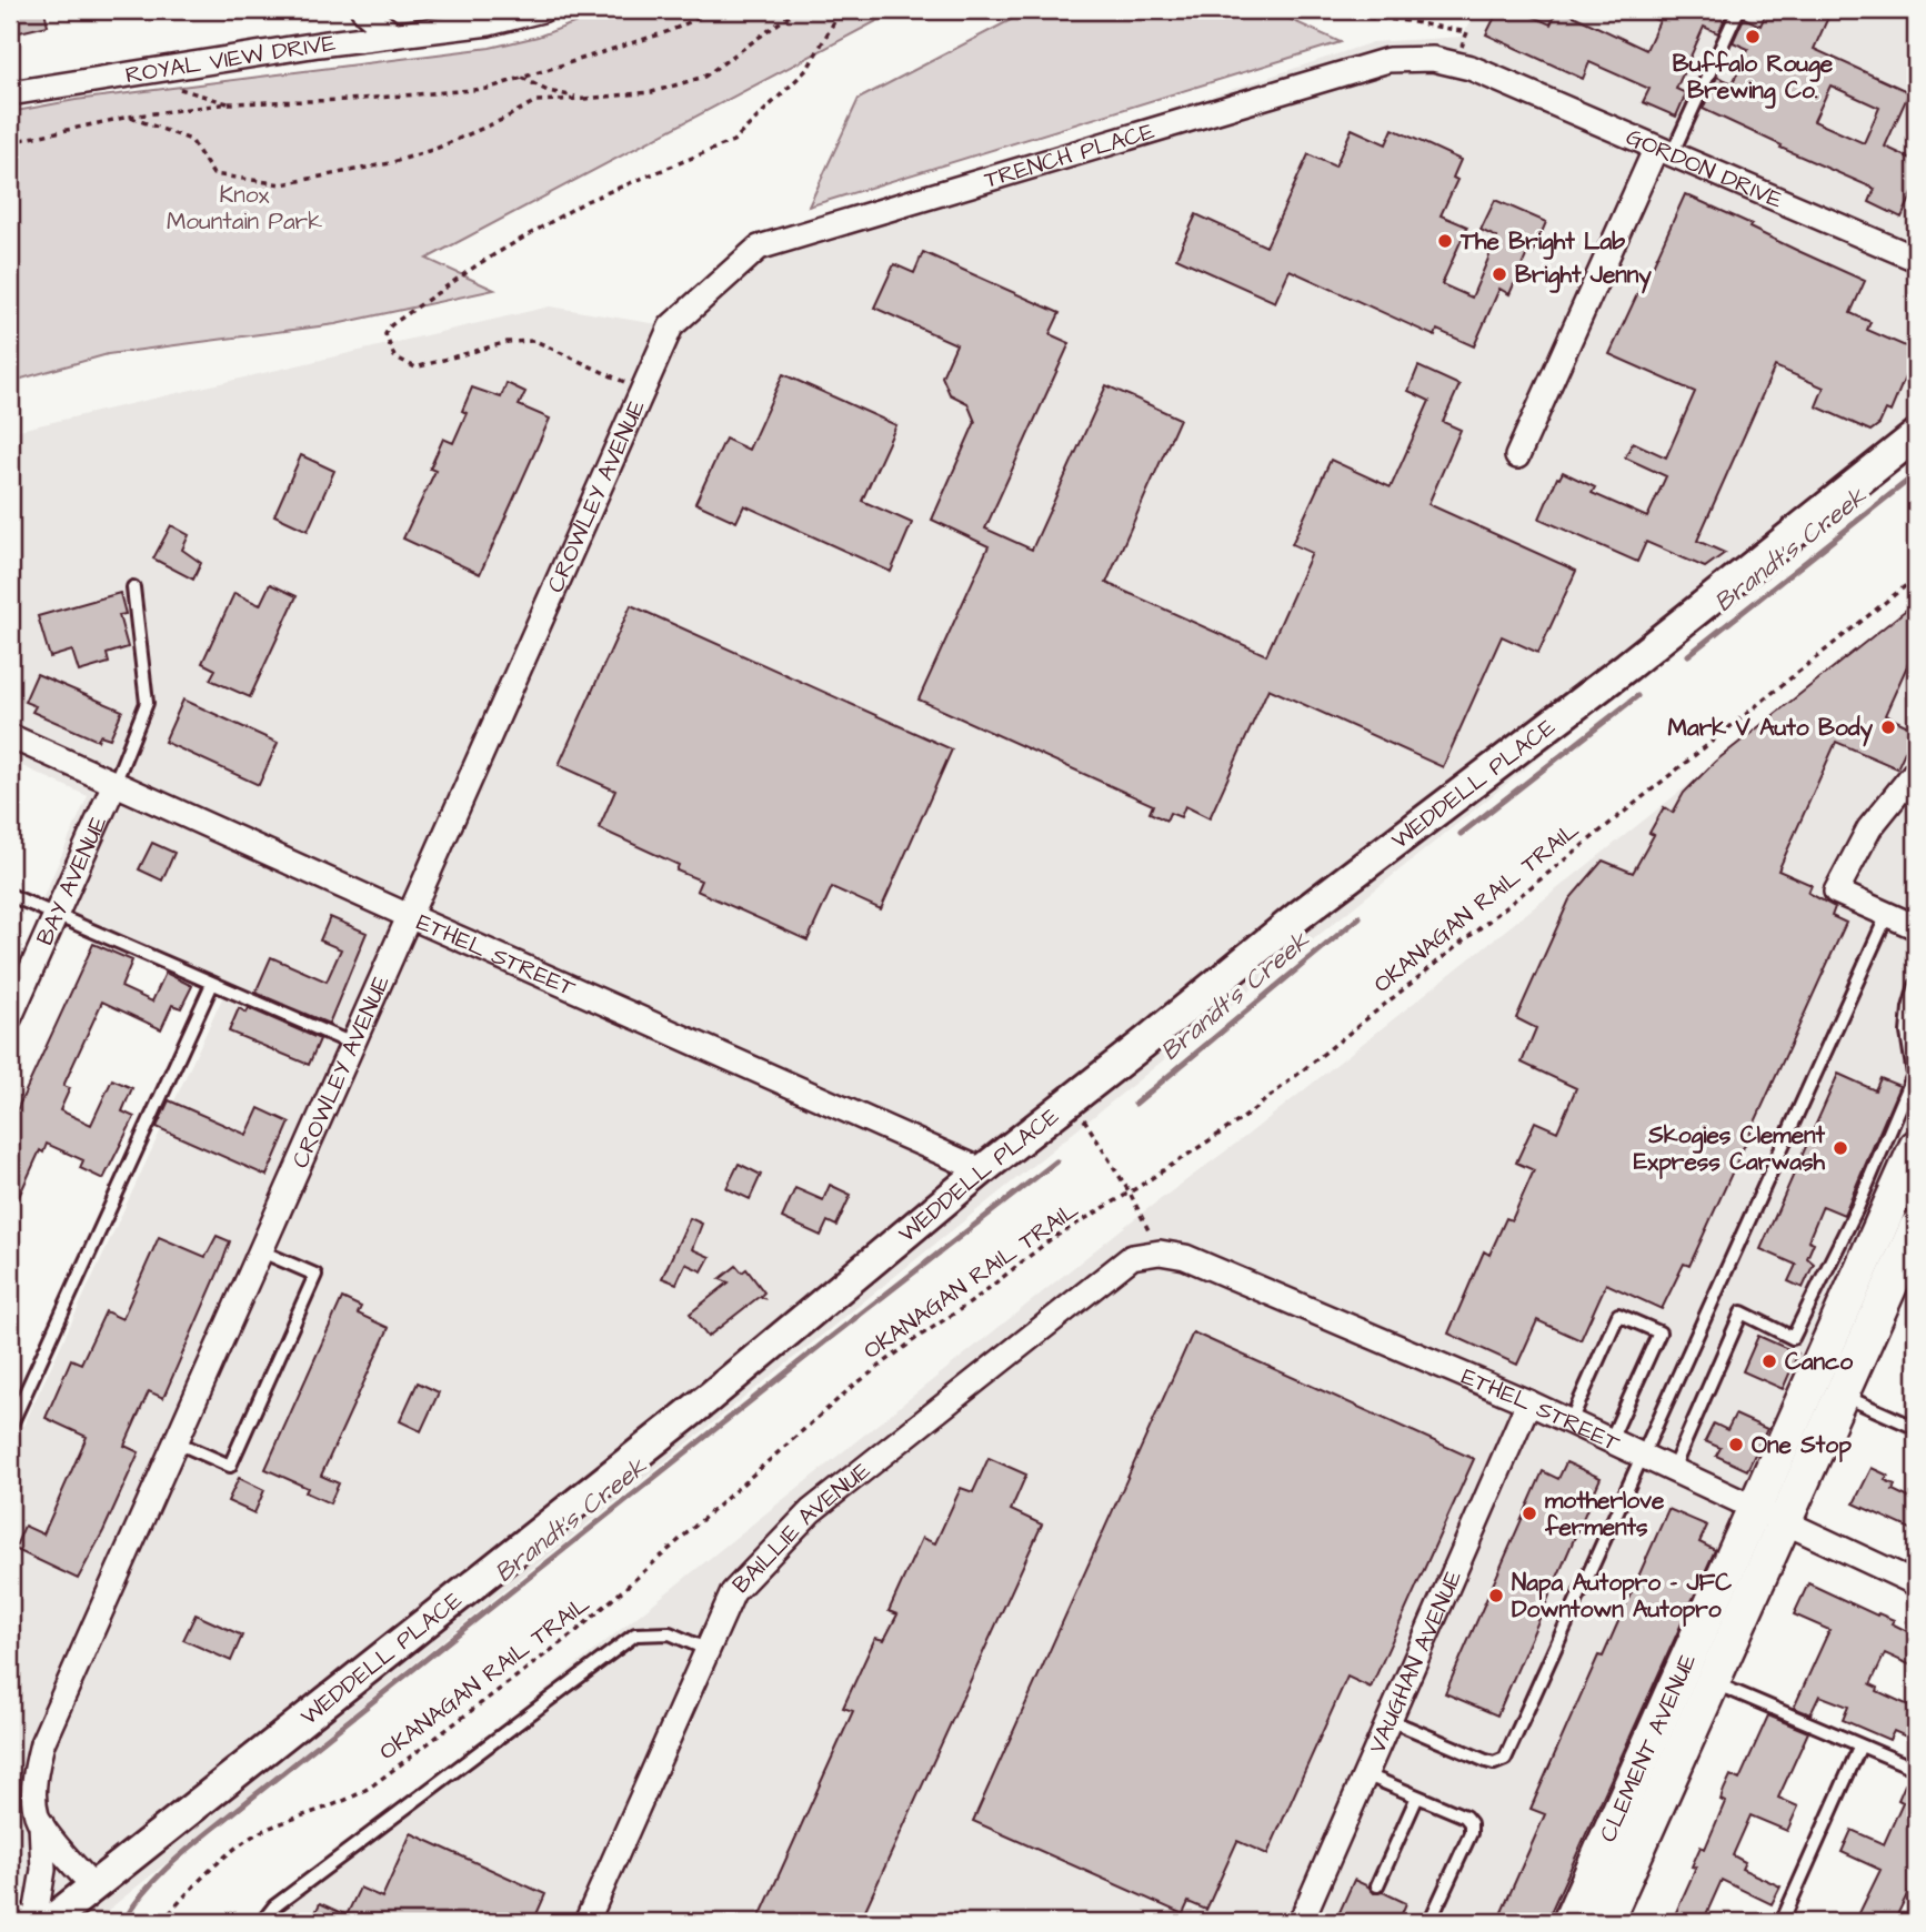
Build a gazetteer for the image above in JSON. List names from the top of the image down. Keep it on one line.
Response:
{"streets":{"main road":["CLEMENT AVENUE"],"street":["ROYAL VIEW DRIVE","TRENCH PLACE","GORDON DRIVE","CROWLEY AVENUE","WEDDELL PLACE","BAY AVENUE","ETHEL STREET","BAILLIE AVENUE","VAUGHAN AVENUE"],"path":["OKANAGAN RAIL TRAIL"]},"crossings":[["TRENCH PLACE","GORDON DRIVE"],["TRENCH PLACE","CROWLEY AVENUE"],["CROWLEY AVENUE","ETHEL STREET"],["WEDDELL PLACE","ETHEL STREET"],["BAY AVENUE","ETHEL STREET"],["ETHEL STREET","BAILLIE AVENUE"],["ETHEL STREET","VAUGHAN AVENUE"],["ETHEL STREET","CLEMENT AVENUE"]],"water":["Brandt's Creek"],"parks":["Knox Mountain Park"],"places":["Buffalo Rouge Brewing Co.","The Bright Lab","Bright Jenny","Mark V Auto Body","Skogies Clement Express Carwash","Canco","One Stop","motherlove ferments","Napa Autopro - JFC Downtown Autopro"]}
